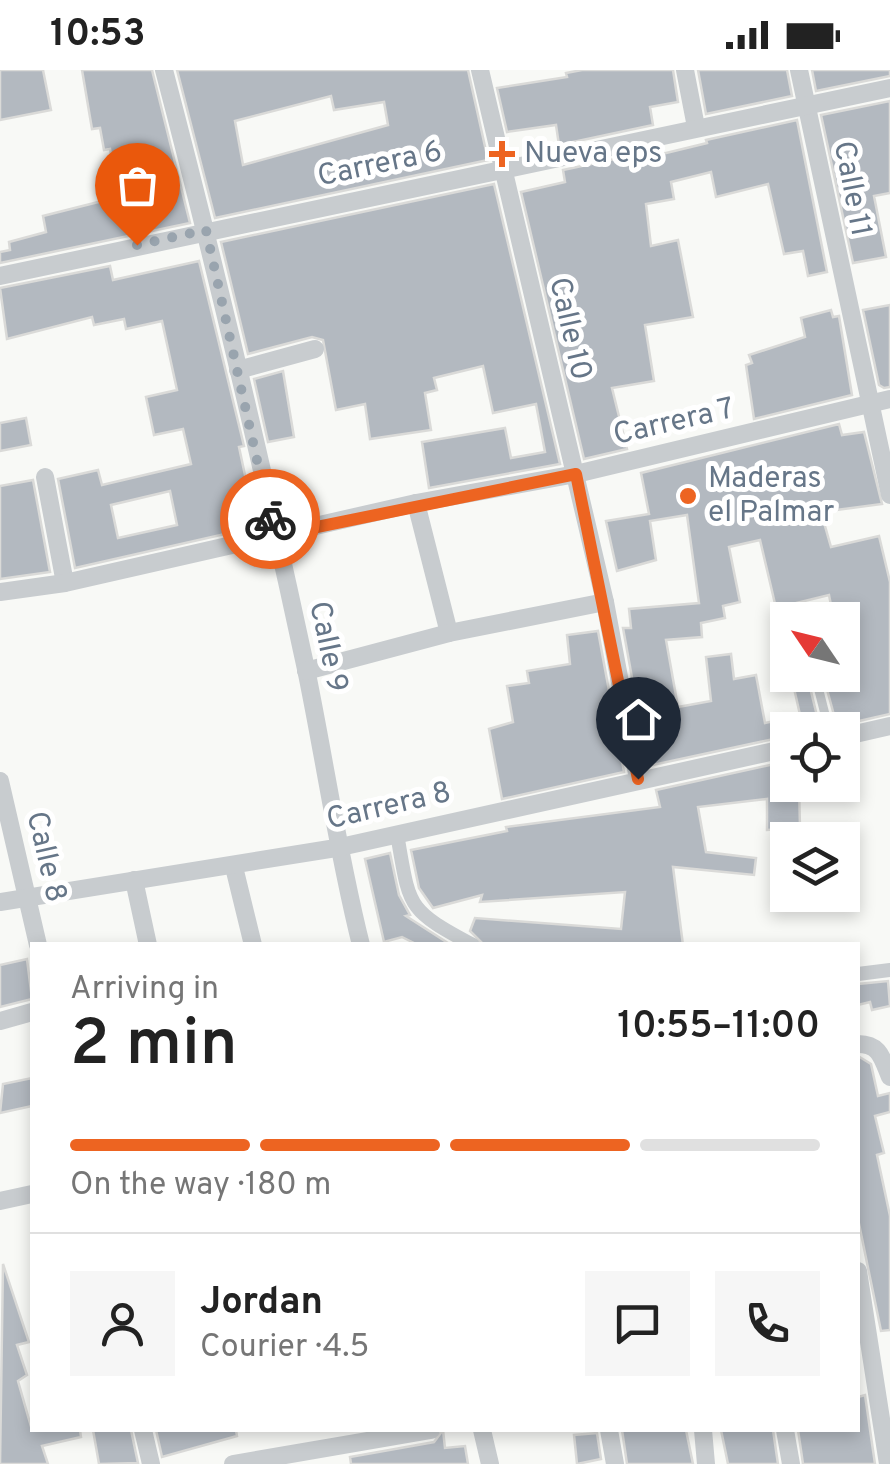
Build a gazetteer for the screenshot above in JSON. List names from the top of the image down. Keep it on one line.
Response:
{"streets":{"street":["Carrera 6","Calle 11","Calle 10","Carrera 7","Calle 9","Carrera 8","Calle 8"]},"crossings":[["Carrera 6","Calle 11"],["Carrera 6","Calle 10"],["Carrera 6","Calle 9"],["Calle 11","Carrera 7"],["Calle 10","Carrera 7"],["Calle 10","Carrera 8"],["Carrera 7","Calle 9"],["Calle 9","Carrera 8"],["Carrera 8","Calle 8"]],"places":{"health":["Nueva eps"],"other":["Maderas el Palmar"]},"north":"top left","page":{"status":"10:53","heading":["2 min","Arriving in","10:55–11:00"],"panel":["Jordan","Courier · 4.5"],"bar":"On the way · 180 m"}}
